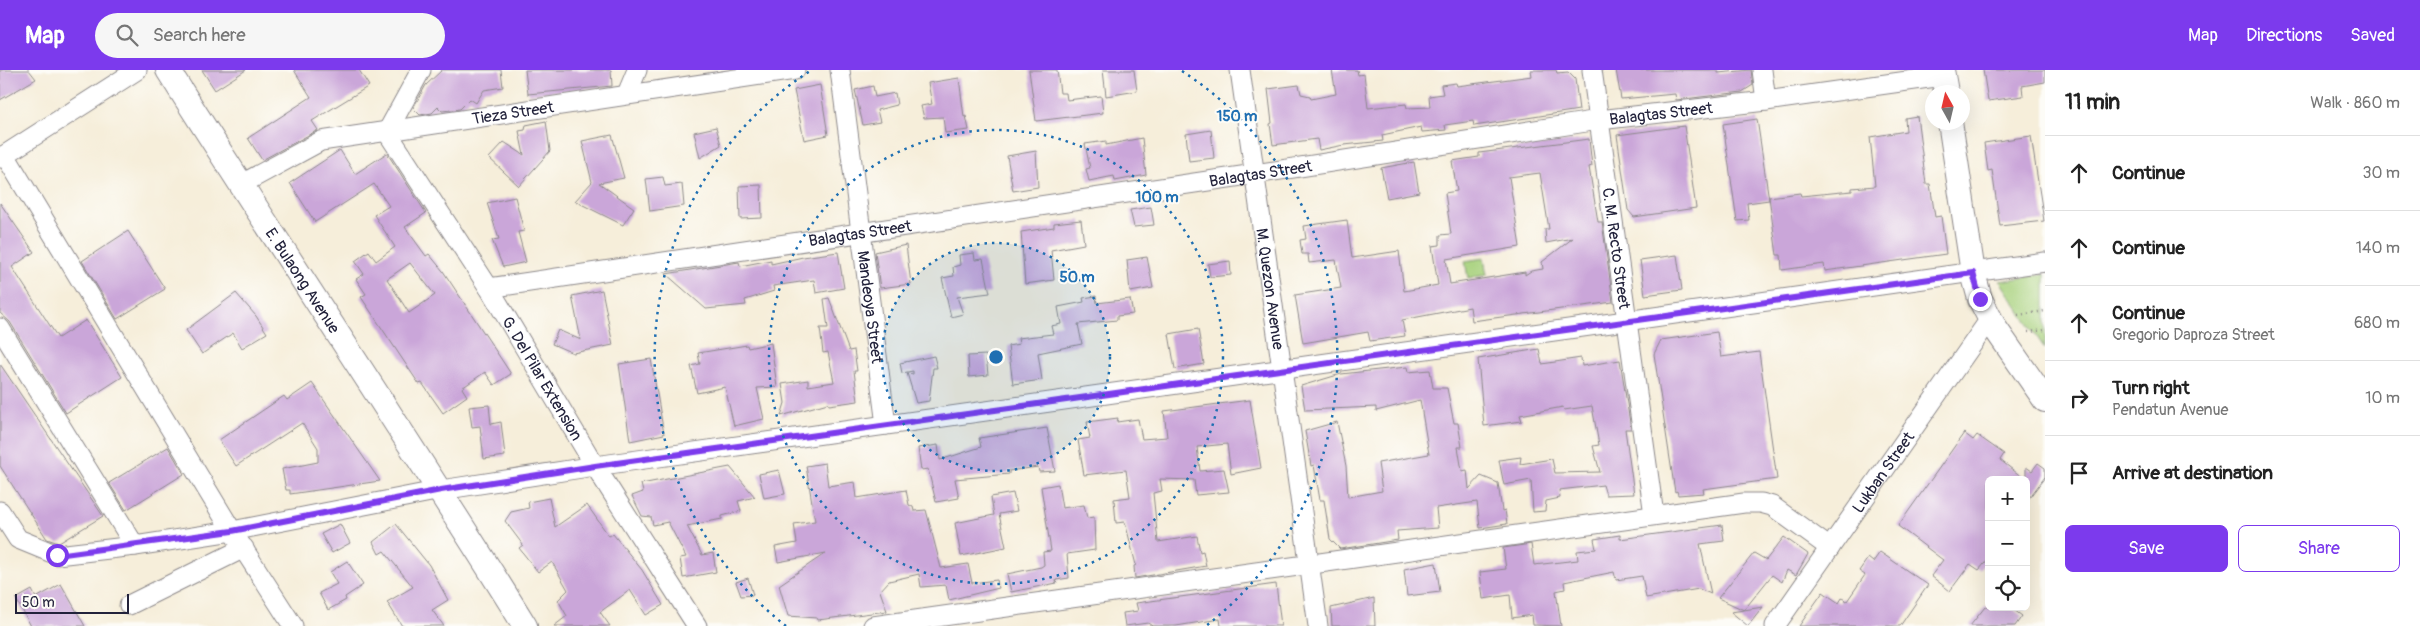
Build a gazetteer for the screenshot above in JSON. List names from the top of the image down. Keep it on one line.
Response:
{"streets":{"main road":["E. Bulaong Avenue"],"street":["Tieza Street","Balagtas Street","C. M. Recto Street","M. Quezon Avenue","Mandeoya Street","G. Del Pilar Extension","Lukban Street"]},"crossings":[["Tieza Street","E. Bulaong Avenue"],["Tieza Street","G. Del Pilar Extension"],["Balagtas Street","C. M. Recto Street"],["Balagtas Street","M. Quezon Avenue"],["Balagtas Street","Mandeoya Street"],["Balagtas Street","G. Del Pilar Extension"]],"scale_bar":"50 m","north":"top","page":{"header":"Map","search":"Search here","nav":["Map","Directions","Saved"],"heading":["11 min","Walk · 860 m"],"list":[["Continue","30 m"],["Continue","140 m"],["Continue","Gregorio Daproza Street","680 m"],["Turn right","Pendatun Avenue","10 m"],"Arrive at destination"],"map_buttons":["+","−"],"buttons":["Save","Share"],"scale":"50 m"},"rings":["150 m","100 m","50 m"]}
